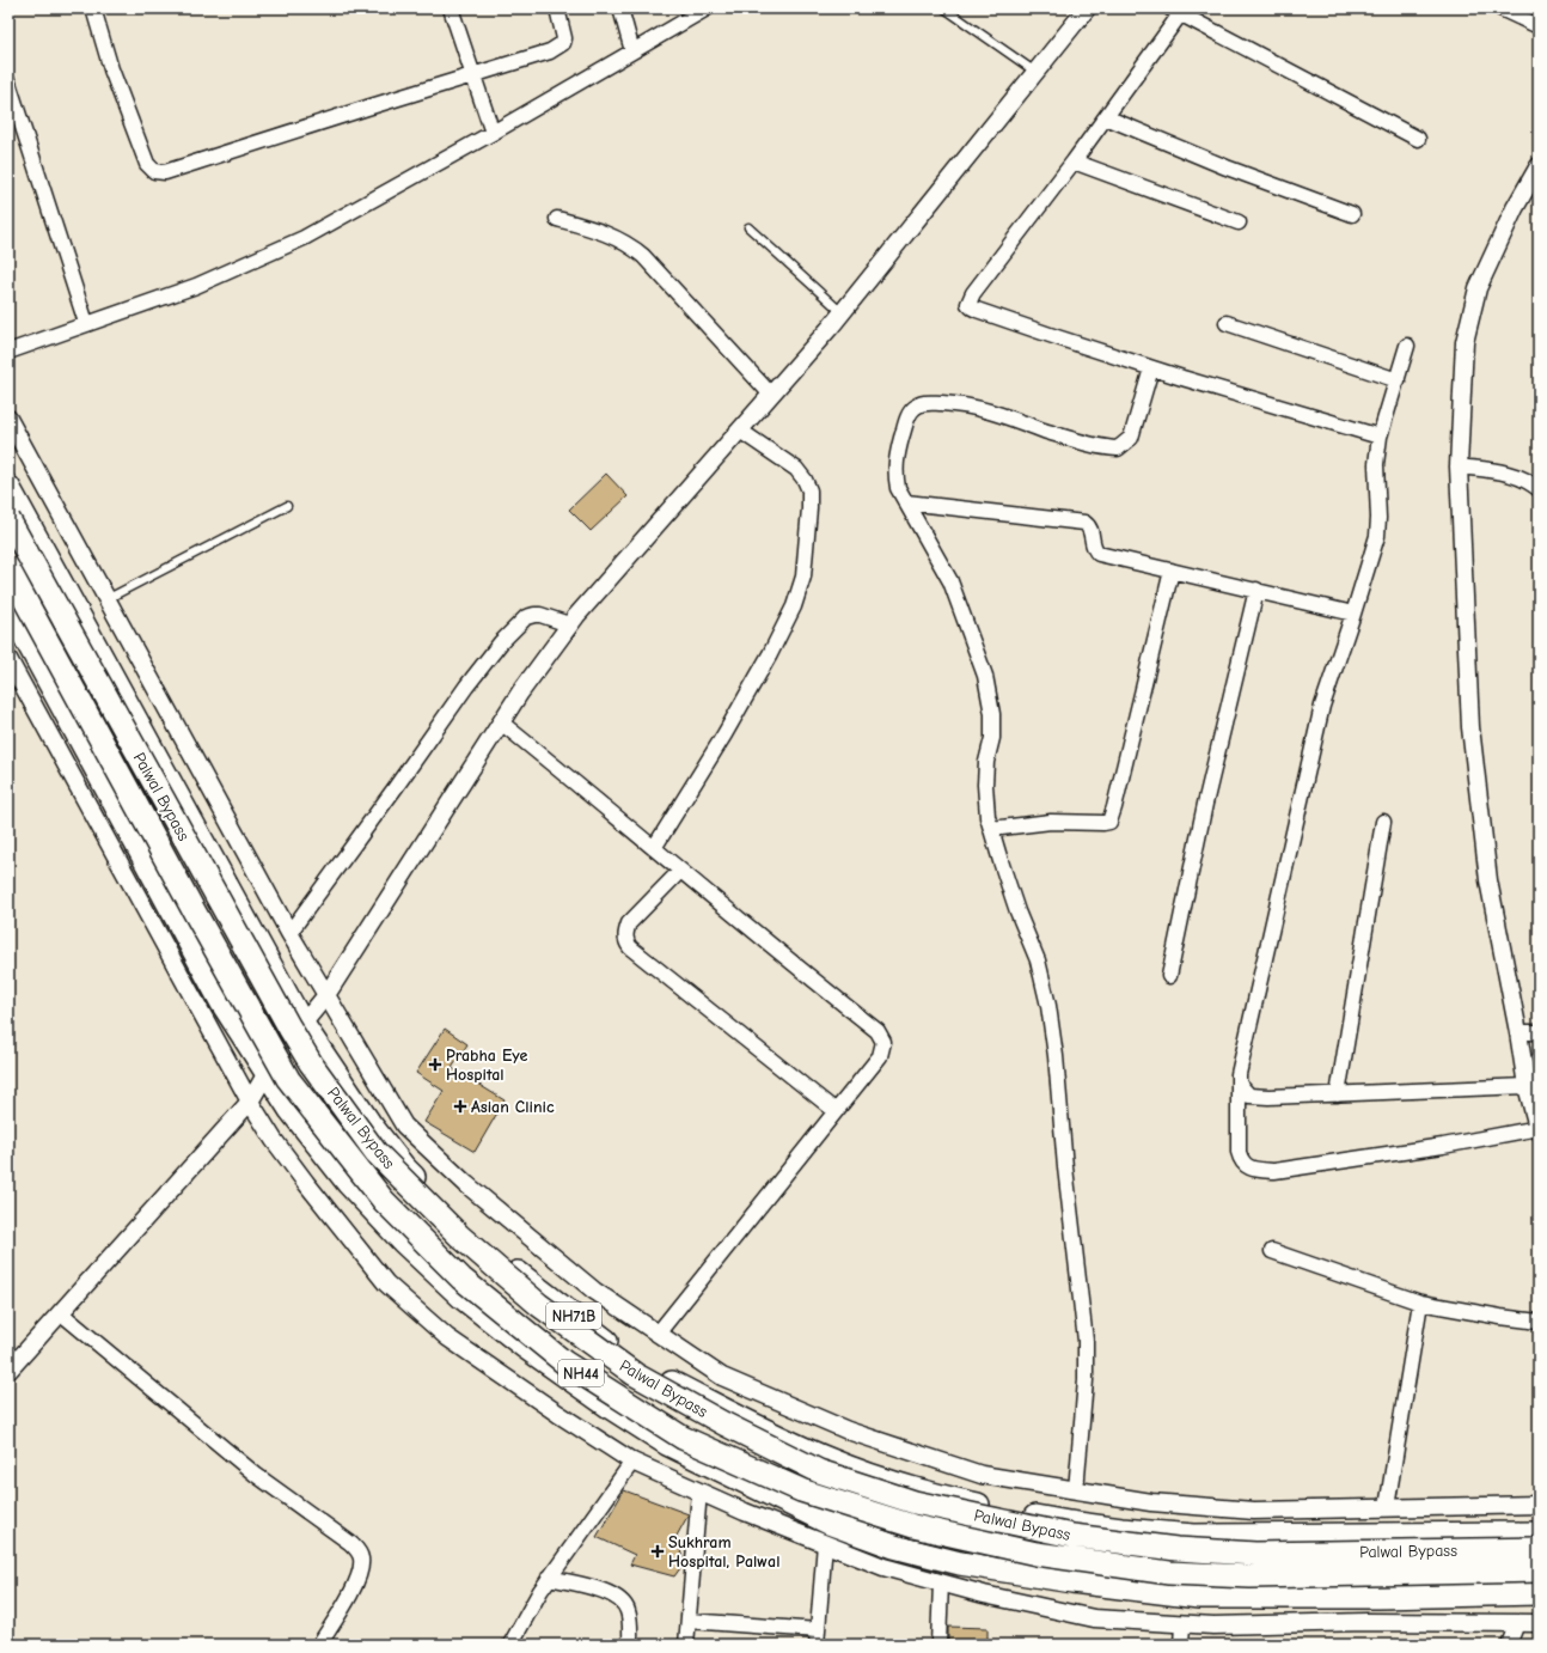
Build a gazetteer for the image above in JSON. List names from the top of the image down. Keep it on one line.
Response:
{"streets":{"highway":["Palwal Bypass","NH71B","NH44"]},"places":{"health":["Prabha Eye Hospital","Asian Clinic","Sukhram Hospital, Palwal"]}}
